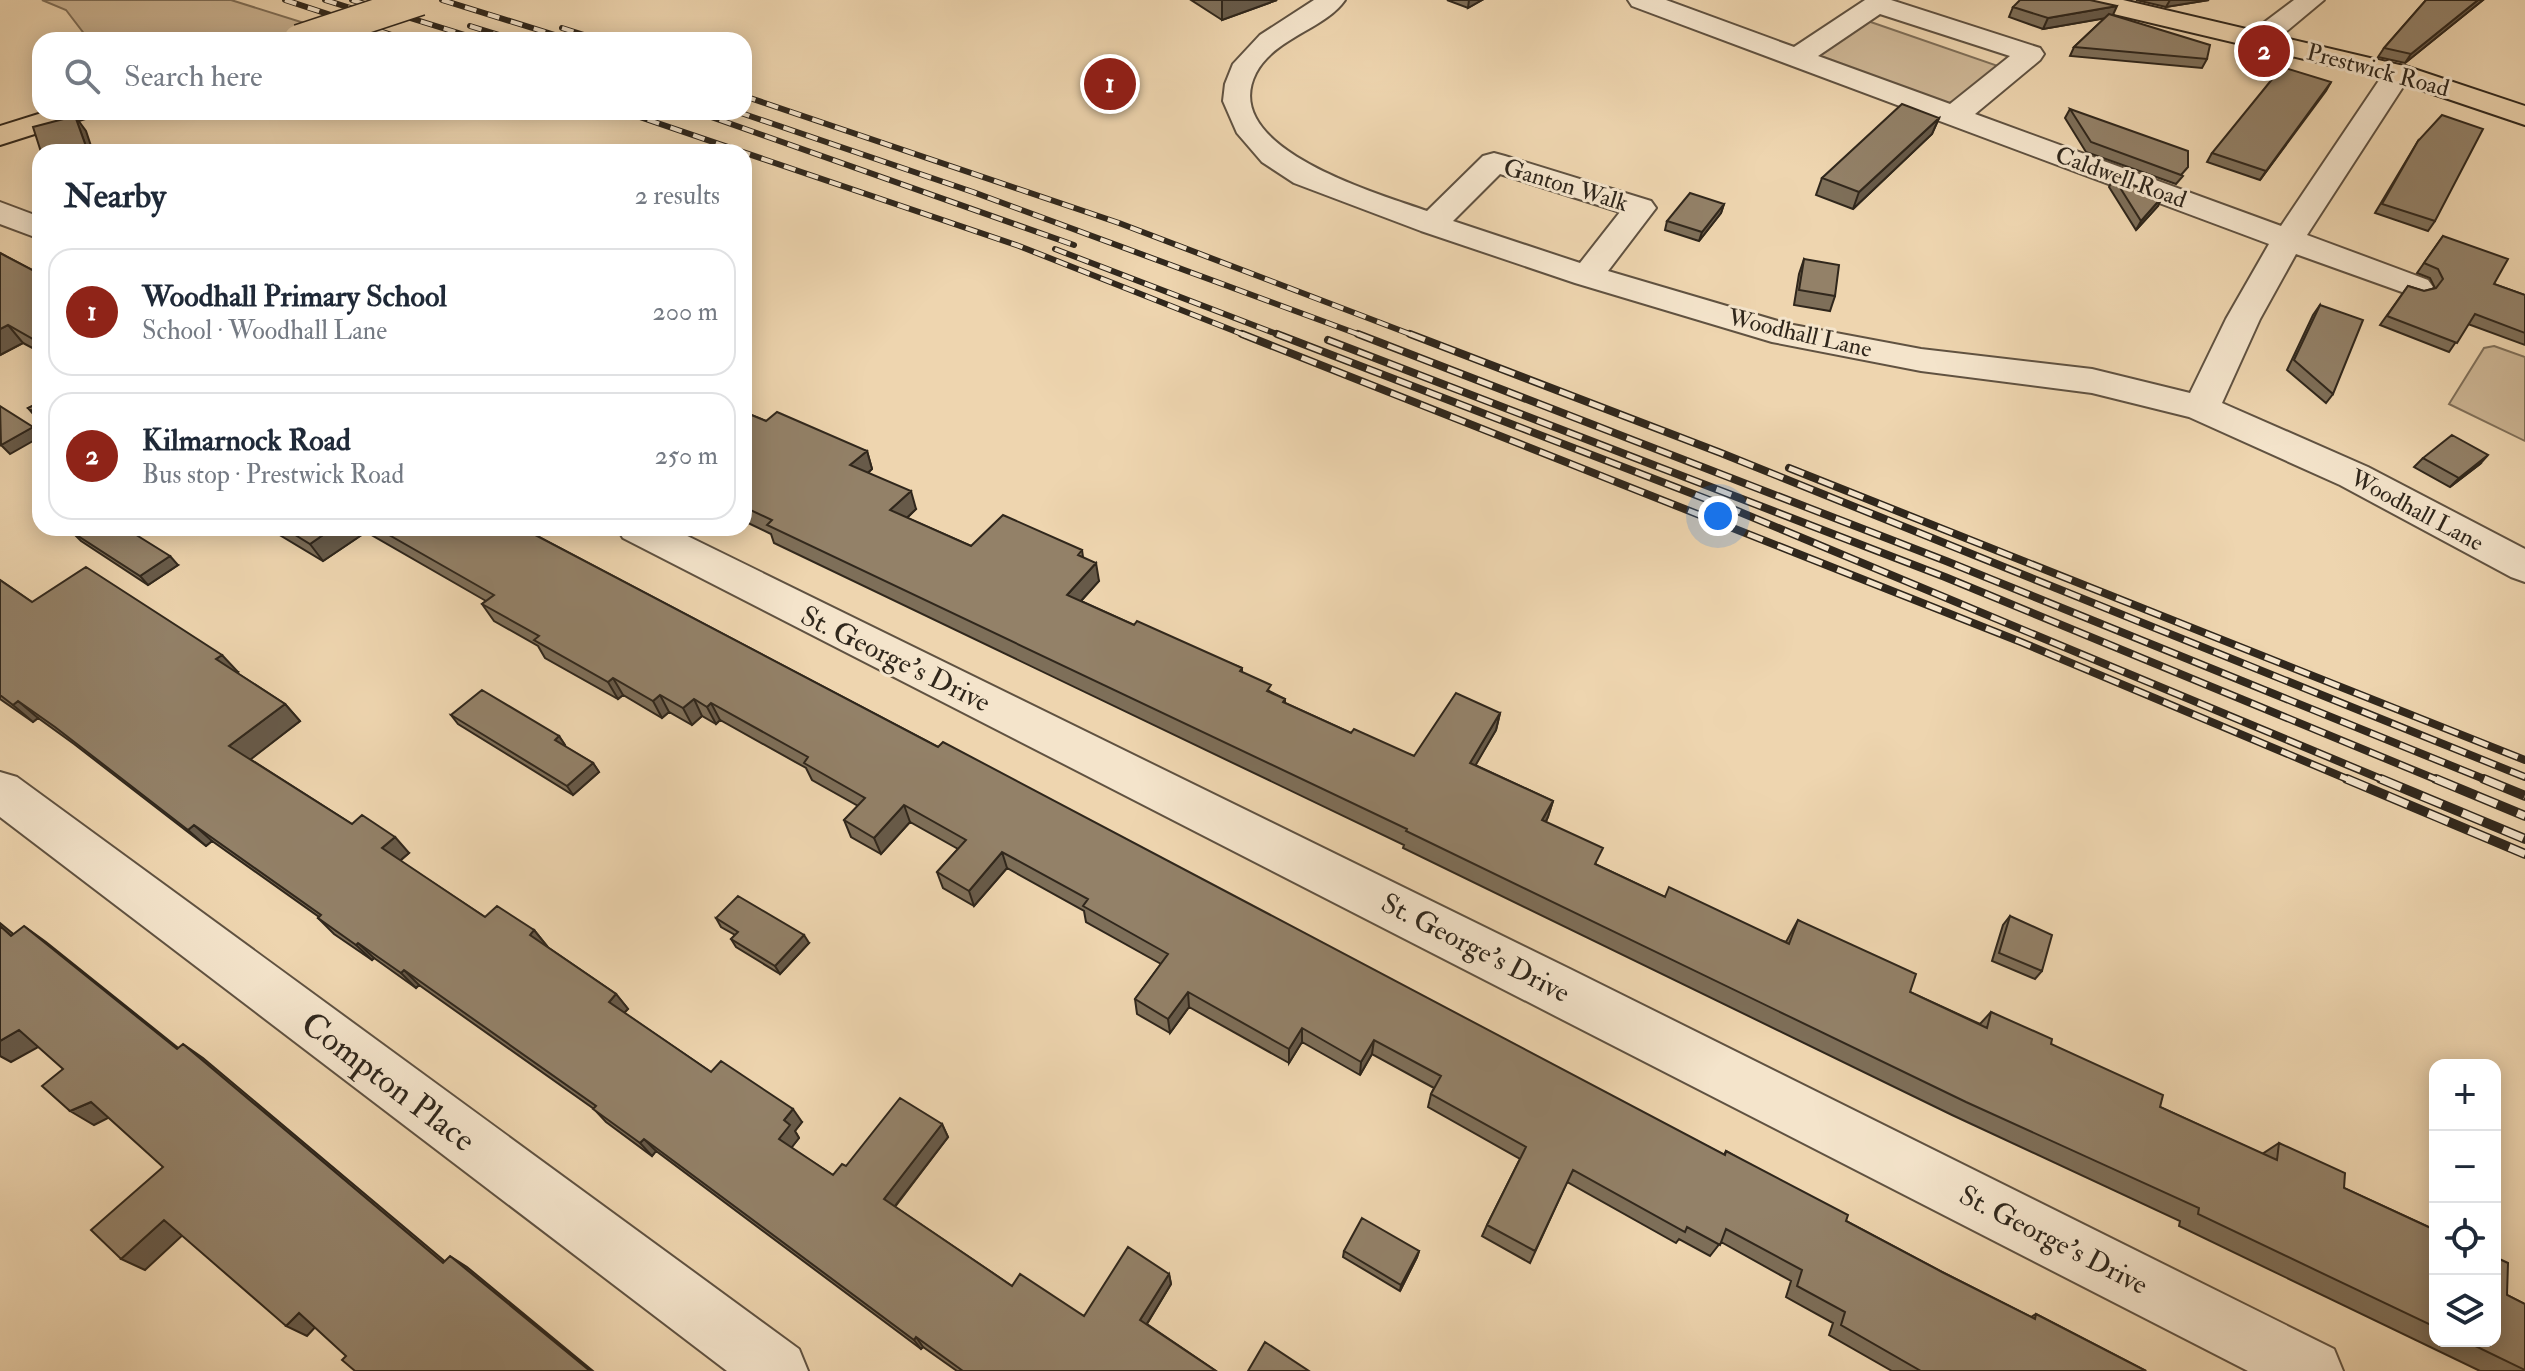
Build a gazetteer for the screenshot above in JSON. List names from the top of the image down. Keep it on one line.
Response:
{"streets":{"main road":["Prestwick Road"],"street":["Caldwell Road","Ganton Walk","Woodhall Lane","St. George's Drive","Compton Place"]},"crossings":[["Ganton Walk","Woodhall Lane"]],"page":{"pins":["2","1"],"search":"Search here","heading":["Nearby","2 results"],"list":[{"mark":"1","name":"Woodhall Primary School","note":"School · Woodhall Lane","value":"200 m"},{"mark":"2","name":"Kilmarnock Road","note":"Bus stop · Prestwick Road","value":"250 m"}],"map_buttons":["+","−"]}}
